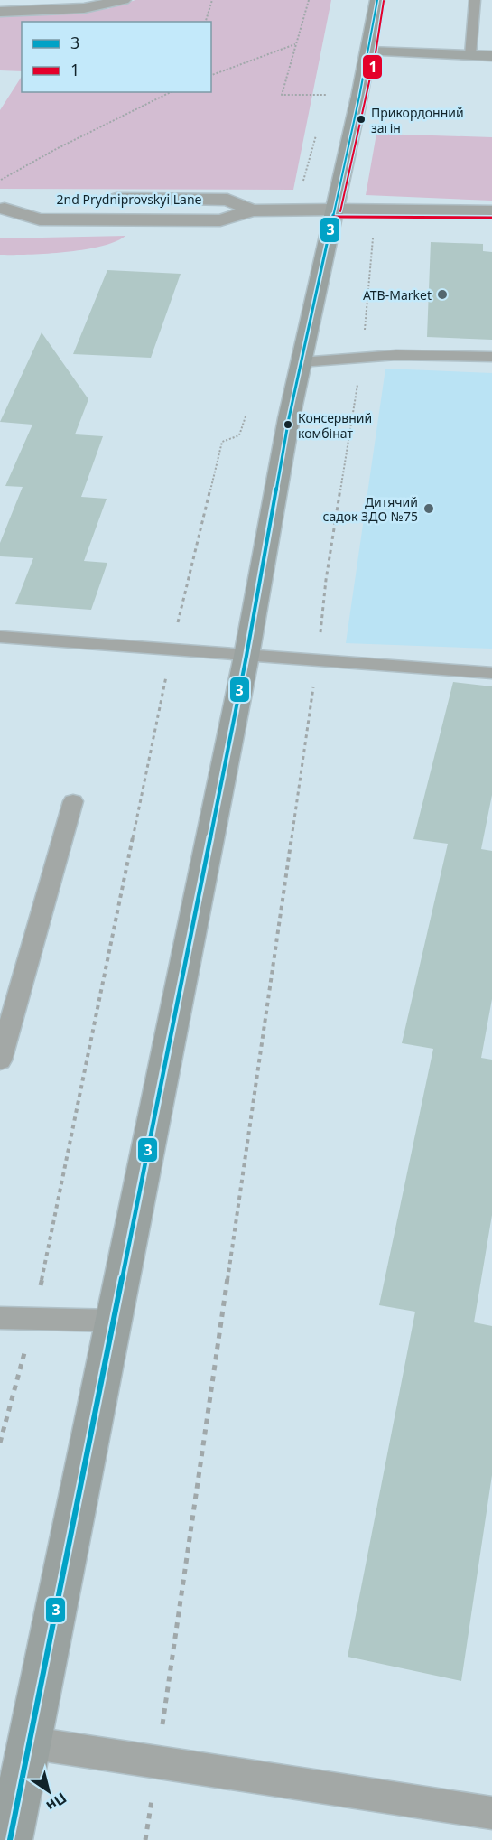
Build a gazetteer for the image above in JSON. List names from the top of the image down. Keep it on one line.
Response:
{"streets":{"street":["2nd Prydniprovskyi Lane"]},"places":["Прикордонний загін","ATB-Market","Консервний комбінат","Дитячий садок ЗДО №75"],"lines":["transit line 3","transit line 1"],"legend":["3","1"],"north":"bottom right"}
